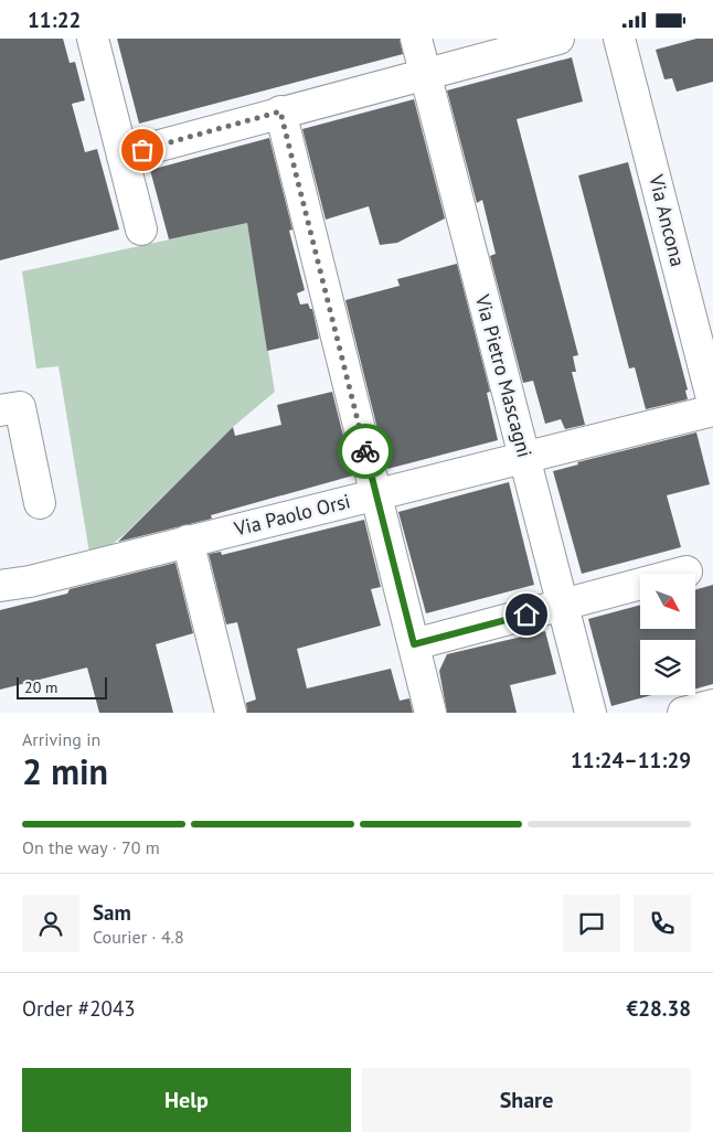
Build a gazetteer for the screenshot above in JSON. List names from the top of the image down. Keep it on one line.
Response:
{"streets":{"street":["Via Ancona","Via Pietro Mascagni","Via Paolo Orsi"]},"crossings":[["Via Pietro Mascagni","Via Paolo Orsi"]],"scale_bar":"20 m","north":"bottom right","page":{"status":"11:22","scale":"20 m","heading":["2 min","Arriving in","11:24–11:29"],"panel":["Sam","Courier · 4.8","Order #2043","€28.38"],"bar":"On the way · 70 m","buttons":["Help","Share"]}}
